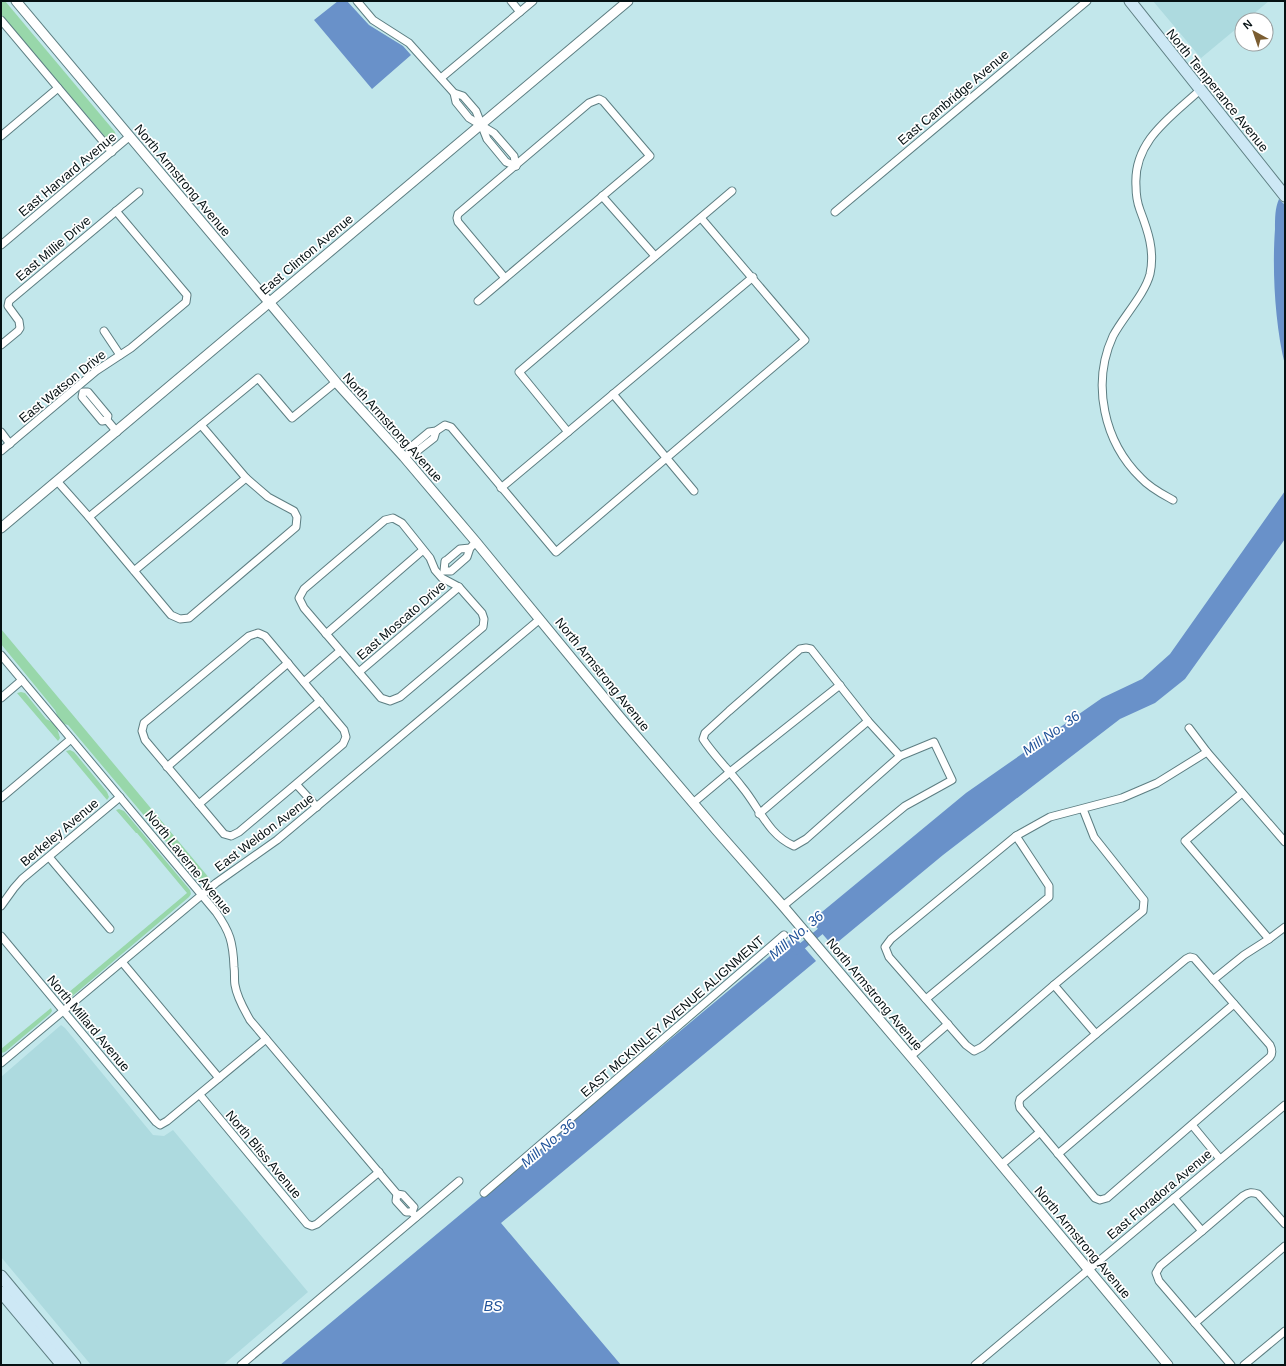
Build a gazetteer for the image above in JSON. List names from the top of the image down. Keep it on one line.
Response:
{"streets":{"main road":["North Temperance Avenue"],"street":["East Cambridge Avenue","East Harvard Avenue","North Armstrong Avenue","East Millie Drive","East Clinton Avenue","East Watson Drive","East Moscato Drive","Berkeley Avenue","East Weldon Avenue","North Laverne Avenue","EAST MCKINLEY AVENUE ALIGNMENT","North Millard Avenue","North Bliss Avenue","East Floradora Avenue"]},"crossings":[["East Harvard Avenue","North Armstrong Avenue"],["North Armstrong Avenue","East Clinton Avenue"],["North Armstrong Avenue","East Weldon Avenue"],["North Armstrong Avenue","East Floradora Avenue"],["East Millie Drive","East Watson Drive"],["Berkeley Avenue","North Laverne Avenue"],["East Weldon Avenue","North Laverne Avenue"],["East Weldon Avenue","North Millard Avenue"],["North Laverne Avenue","North Bliss Avenue"],["North Millard Avenue","North Bliss Avenue"]],"water":["Mill No. 36","BS"],"north":"top left"}
